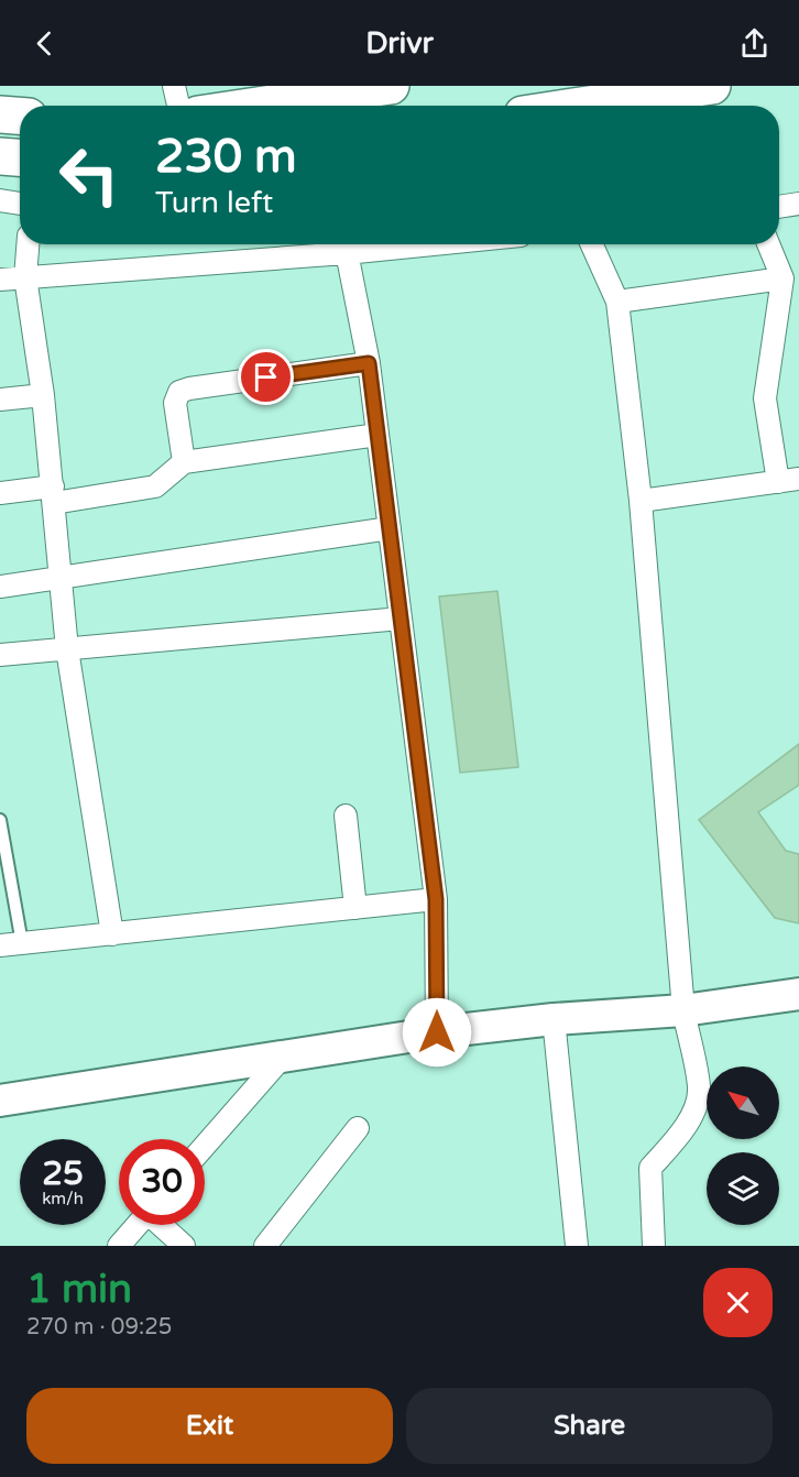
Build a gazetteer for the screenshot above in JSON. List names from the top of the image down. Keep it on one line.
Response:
{"north":"top left","page":{"header":"Drivr","turn":["230 m","Turn left"],"speed":"25 km/h","limit":"30","heading":["1 min","270 m · 09:25"],"buttons":["Exit","Share"]}}
